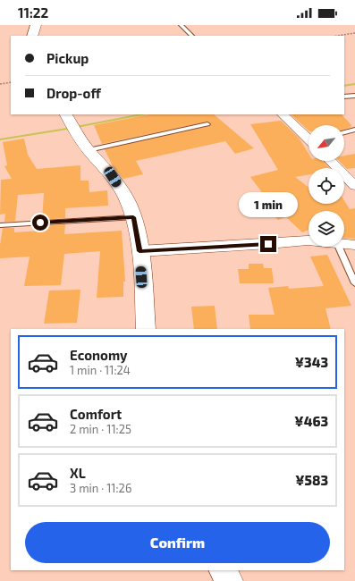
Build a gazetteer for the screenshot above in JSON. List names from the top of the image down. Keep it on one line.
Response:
{"north":"bottom left","page":{"status":"11:22","banner":["Pickup","Drop-off"],"bubble":"1 min","list":[{"name":"Economy","note":"1 min · 11:24","value":"¥343"},{"name":"Comfort","note":"2 min · 11:25","value":"¥463"},{"name":"XL","note":"3 min · 11:26","value":"¥583"}],"buttons":"Confirm"}}
